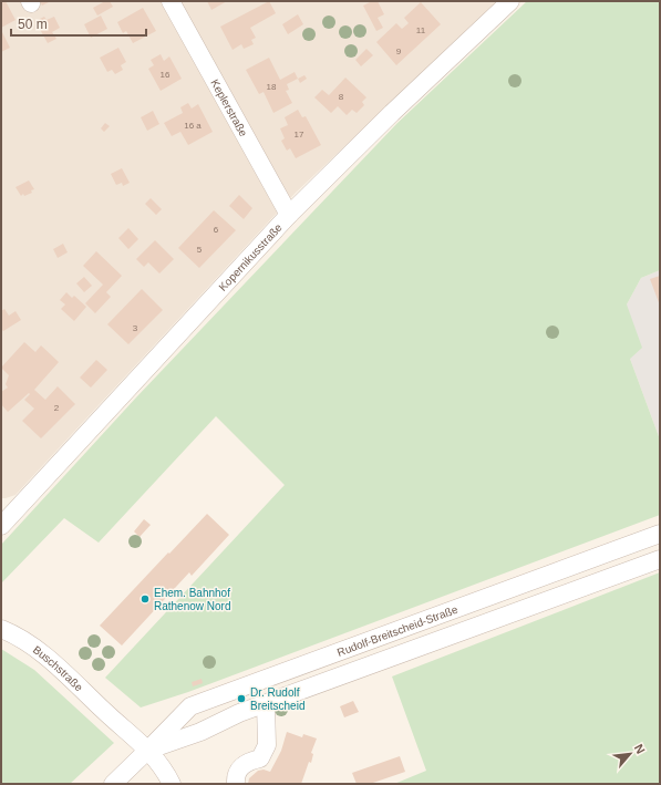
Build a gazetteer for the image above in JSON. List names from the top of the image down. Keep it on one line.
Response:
{"streets":{"street":["Keplerstraße","Kopernikusstraße","Rudolf-Breitscheid-Straße","Buschstraße"]},"crossings":[["Keplerstraße","Kopernikusstraße"],["Rudolf-Breitscheid-Straße","Buschstraße"]],"places":["Ehem. Bahnhof Rathenow Nord","Dr. Rudolf Breitscheid"],"house_numbers":["11","9","16","18","8","16 a","17","6","5","3","2"],"scale_bar":"50 m","north":"top right"}
